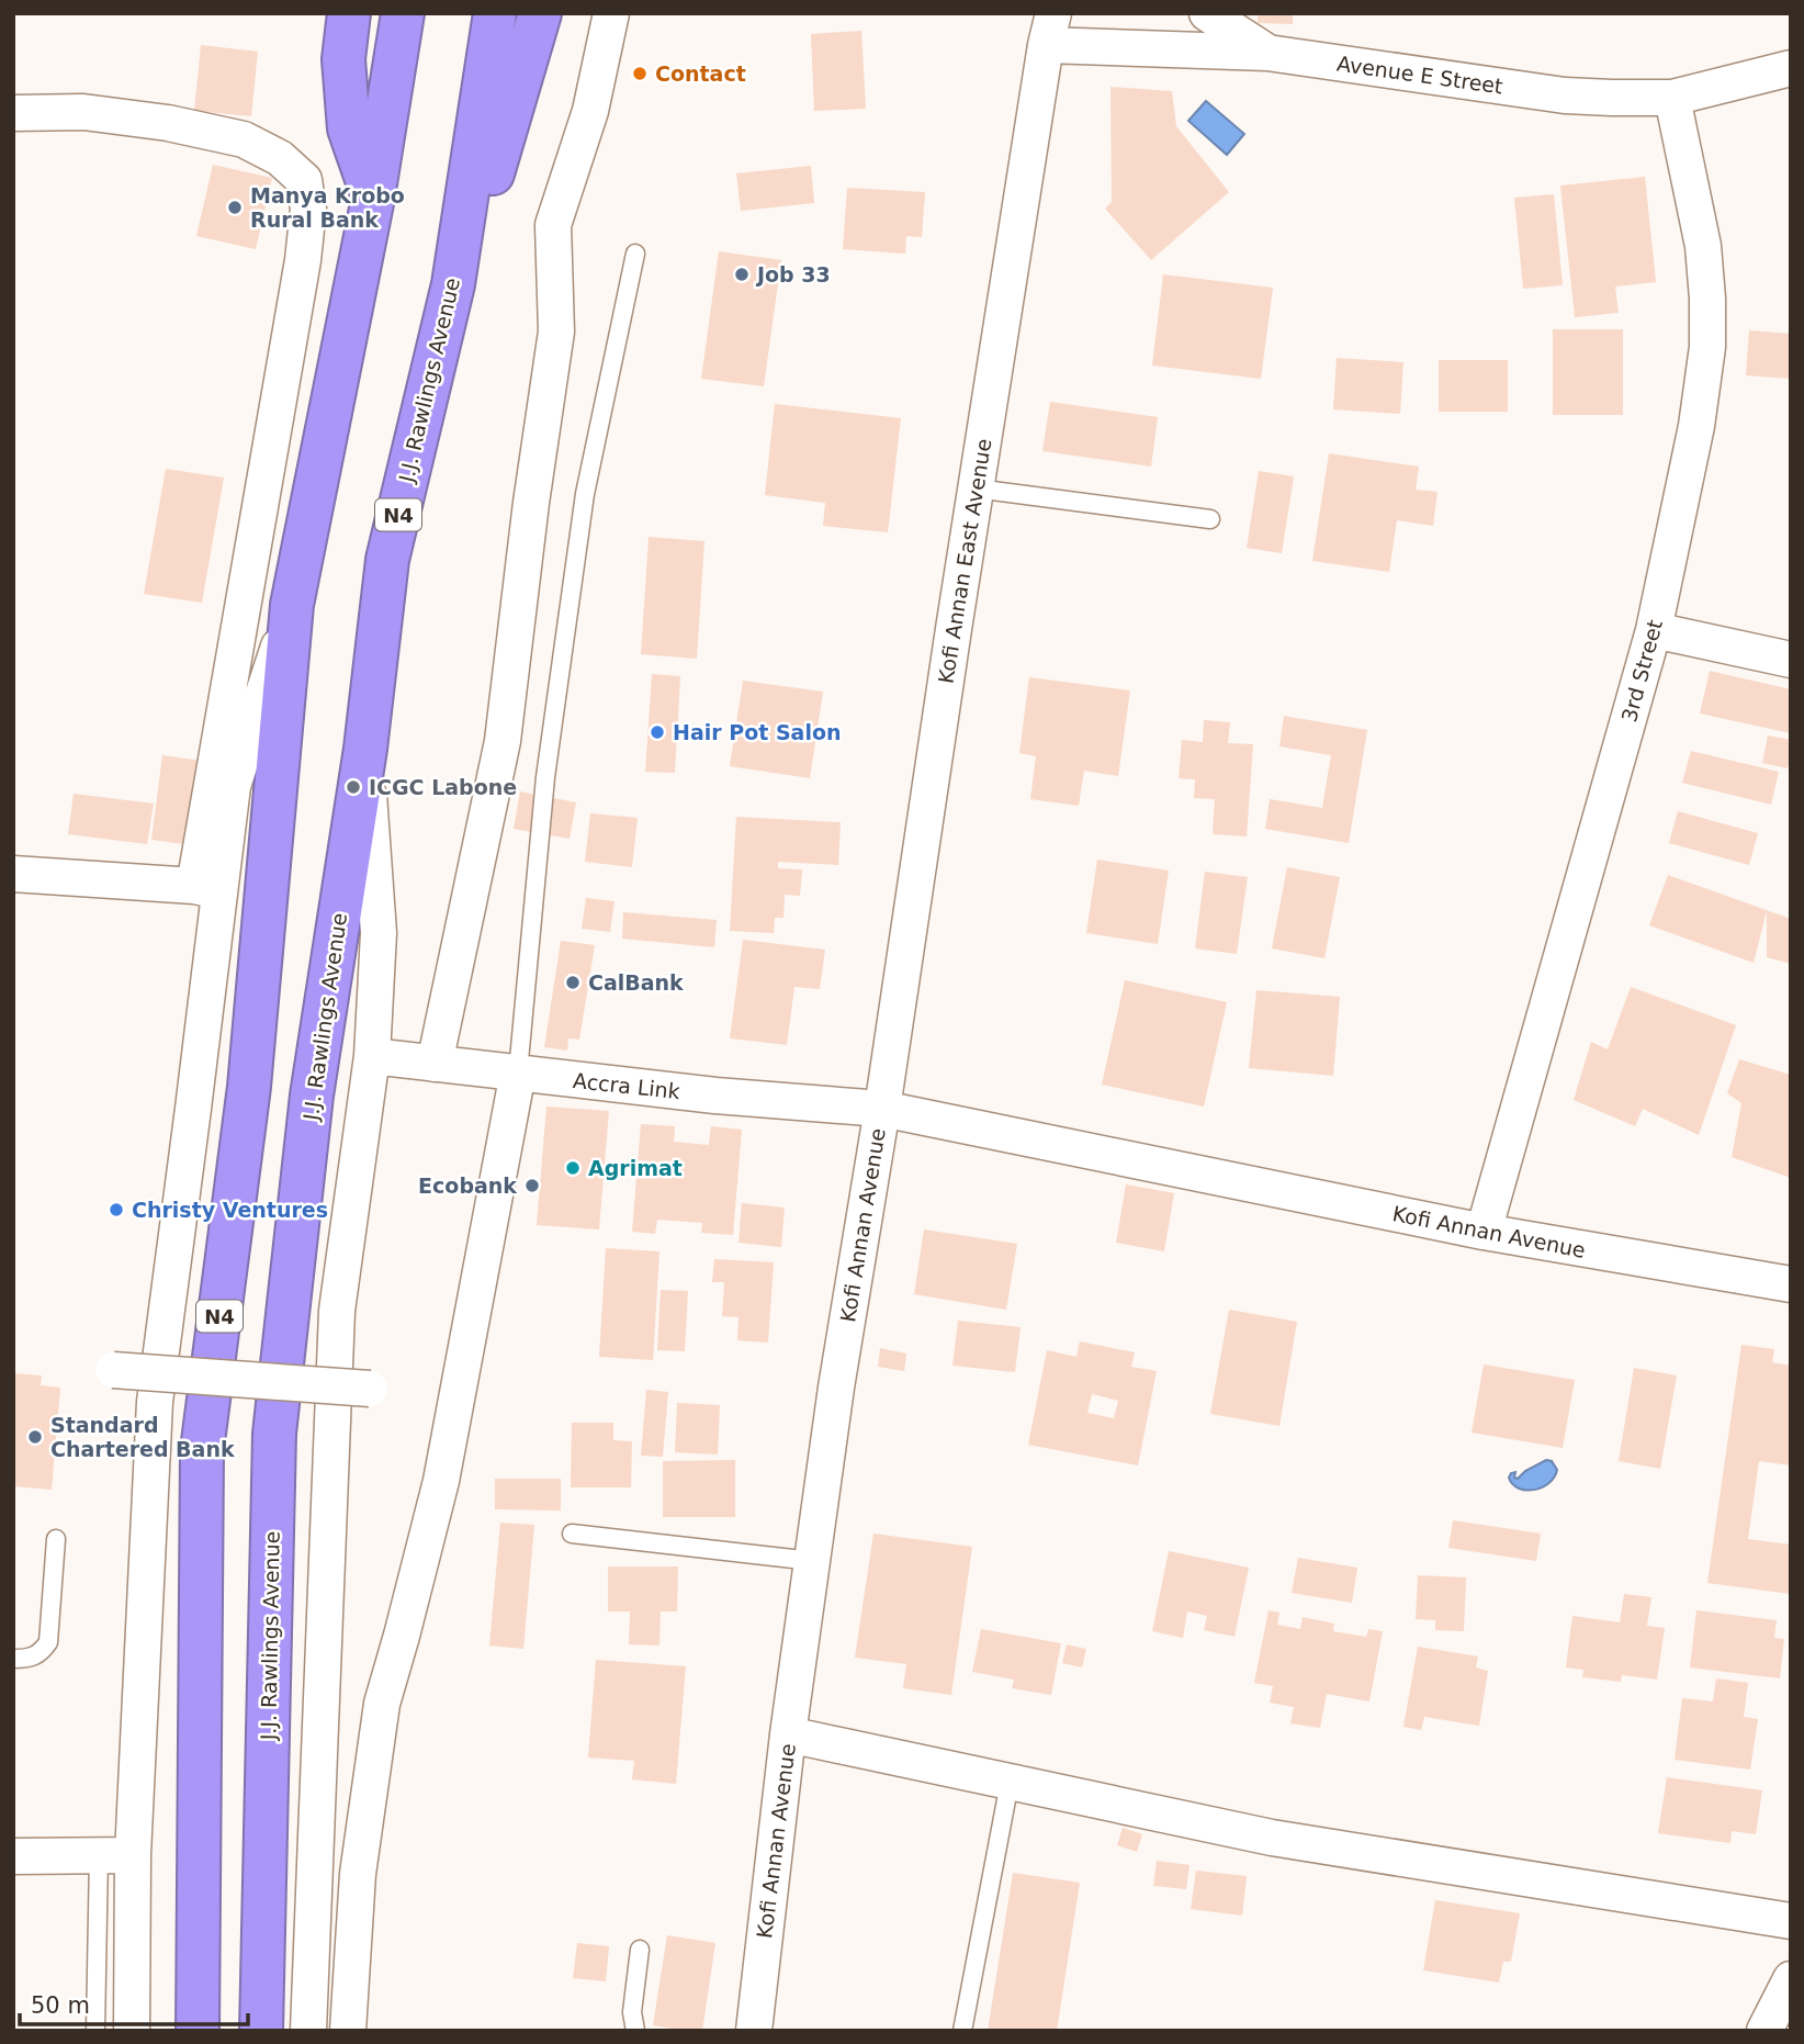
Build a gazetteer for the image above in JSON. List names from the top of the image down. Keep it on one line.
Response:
{"streets":{"highway":["J.J. Rawlings Avenue","N4"],"street":["Avenue E Street","Kofi Annan East Avenue","3rd Street","Accra Link","Kofi Annan Avenue"]},"crossings":[["Avenue E Street","Kofi Annan East Avenue"],["Avenue E Street","3rd Street"],["Kofi Annan East Avenue","Accra Link"],["Kofi Annan East Avenue","Kofi Annan Avenue"],["3rd Street","Kofi Annan Avenue"],["Accra Link","Kofi Annan Avenue"]],"places":["Contact","Manya Krobo Rural Bank","Job 33","Hair Pot Salon","ICGC Labone","CalBank","Agrimat","Ecobank","Christy Ventures","Standard Chartered Bank"],"scale_bar":"50 m"}
